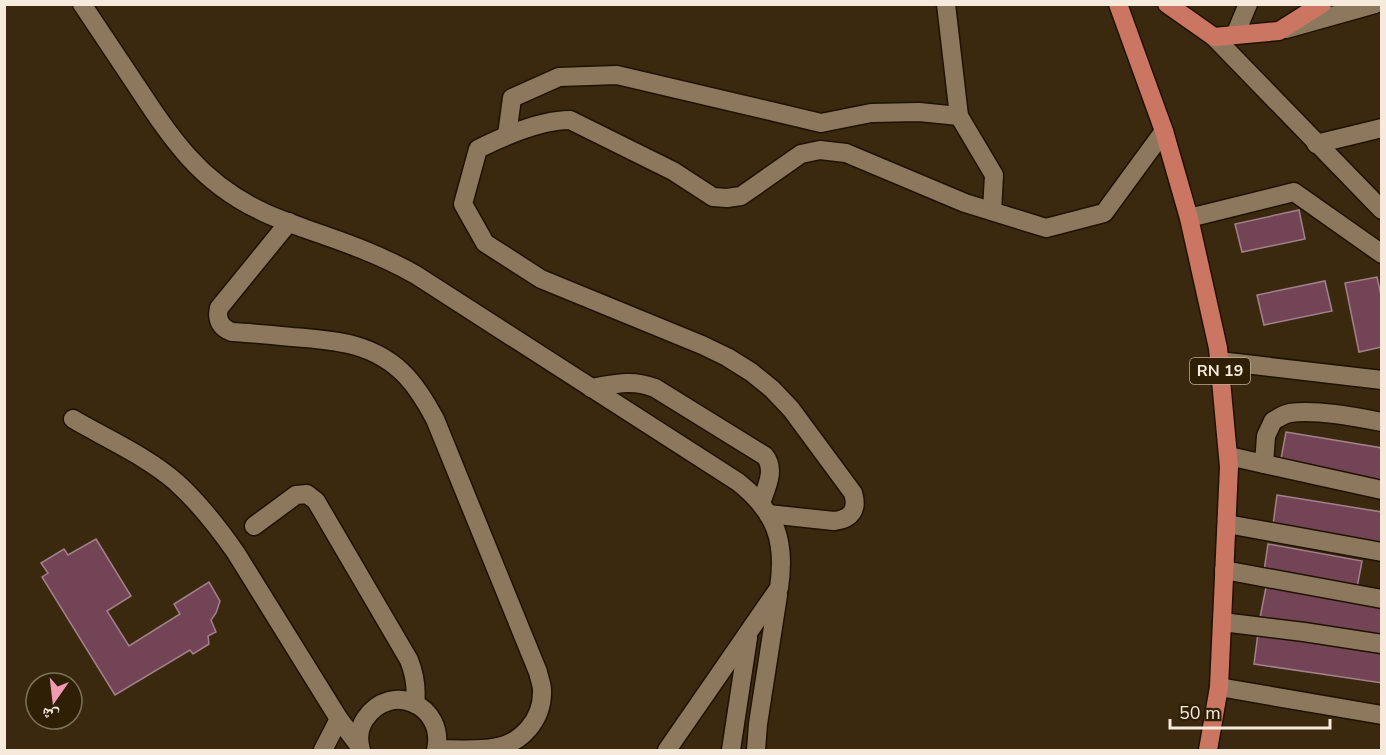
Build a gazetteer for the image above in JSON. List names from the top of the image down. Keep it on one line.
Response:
{"streets":{"main road":["RN 19"]},"scale_bar":"50 m","north":"bottom"}
